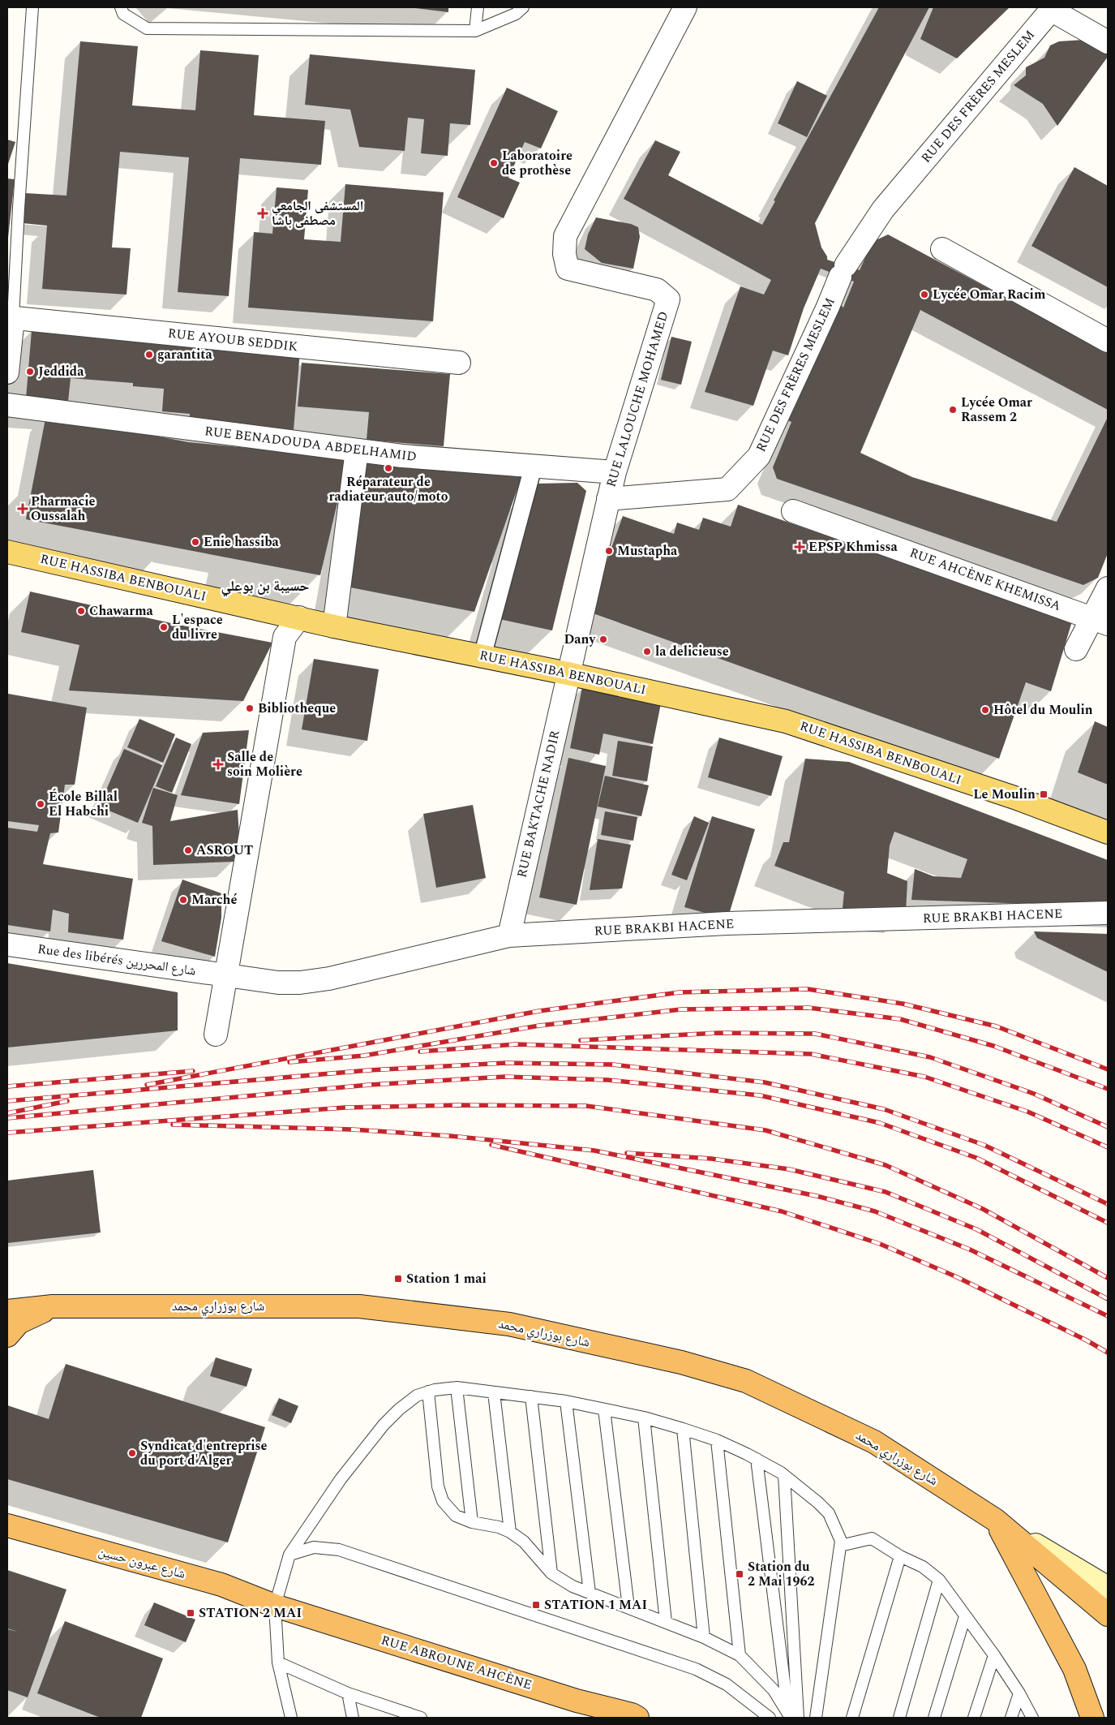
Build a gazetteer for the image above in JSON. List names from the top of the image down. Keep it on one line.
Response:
{"streets":{"highway":["شارع بوزراري محمد","شارع عبرون حسين","RUE ABROUNE AHCÈNE"],"main road":["RUE HASSIBA BENBOUALI"],"street":["RUE DES FRÈRES MESLEM","RUE AYOUB SEDDIK","RUE LALOUCHE MOHAMED","RUE BENADOUDA ABDELHAMID","RUE AHCÈNE KHEMISSA","RUE BAKTACHE NADIR","RUE BRAKBI HACENE","Rue des libérés شارع المحررين"]},"crossings":[["RUE DES FRÈRES MESLEM","RUE LALOUCHE MOHAMED"],["RUE LALOUCHE MOHAMED","RUE BENADOUDA ABDELHAMID"],["RUE LALOUCHE MOHAMED","RUE HASSIBA BENBOUALI"],["RUE LALOUCHE MOHAMED","RUE BAKTACHE NADIR"],["RUE HASSIBA BENBOUALI","RUE BAKTACHE NADIR"],["RUE BAKTACHE NADIR","RUE BRAKBI HACENE"],["RUE BRAKBI HACENE","Rue des libérés شارع المحررين"],["شارع عبرون حسين","RUE ABROUNE AHCÈNE"]],"districts":["حسيبة بن بوعلي"],"places":{"other":["Laboratoire de prothèse","Lycée Omar Racim","garantita","Jeddida","Lycée Omar Rassem 2","Réparateur de radiateur auto/moto","Enie hassiba","Mustapha","Chawarma","L'espace du livre","Dany","la delicieuse","Bibliotheque","Hôtel du Moulin","École Billal El Habchi","ASROUT","Marché","Syndicat d'entreprise du port d'Alger"],"health":["المستشفى الجامعي مصطفى باشا","Pharmacie Oussalah","EPSP Khmissa","Salle de soin Molière"],"transit":["Le Moulin","Station 1 mai","Station du 2 Mai 1962","STATION 1 MAI","STATION 2 MAI"]}}
